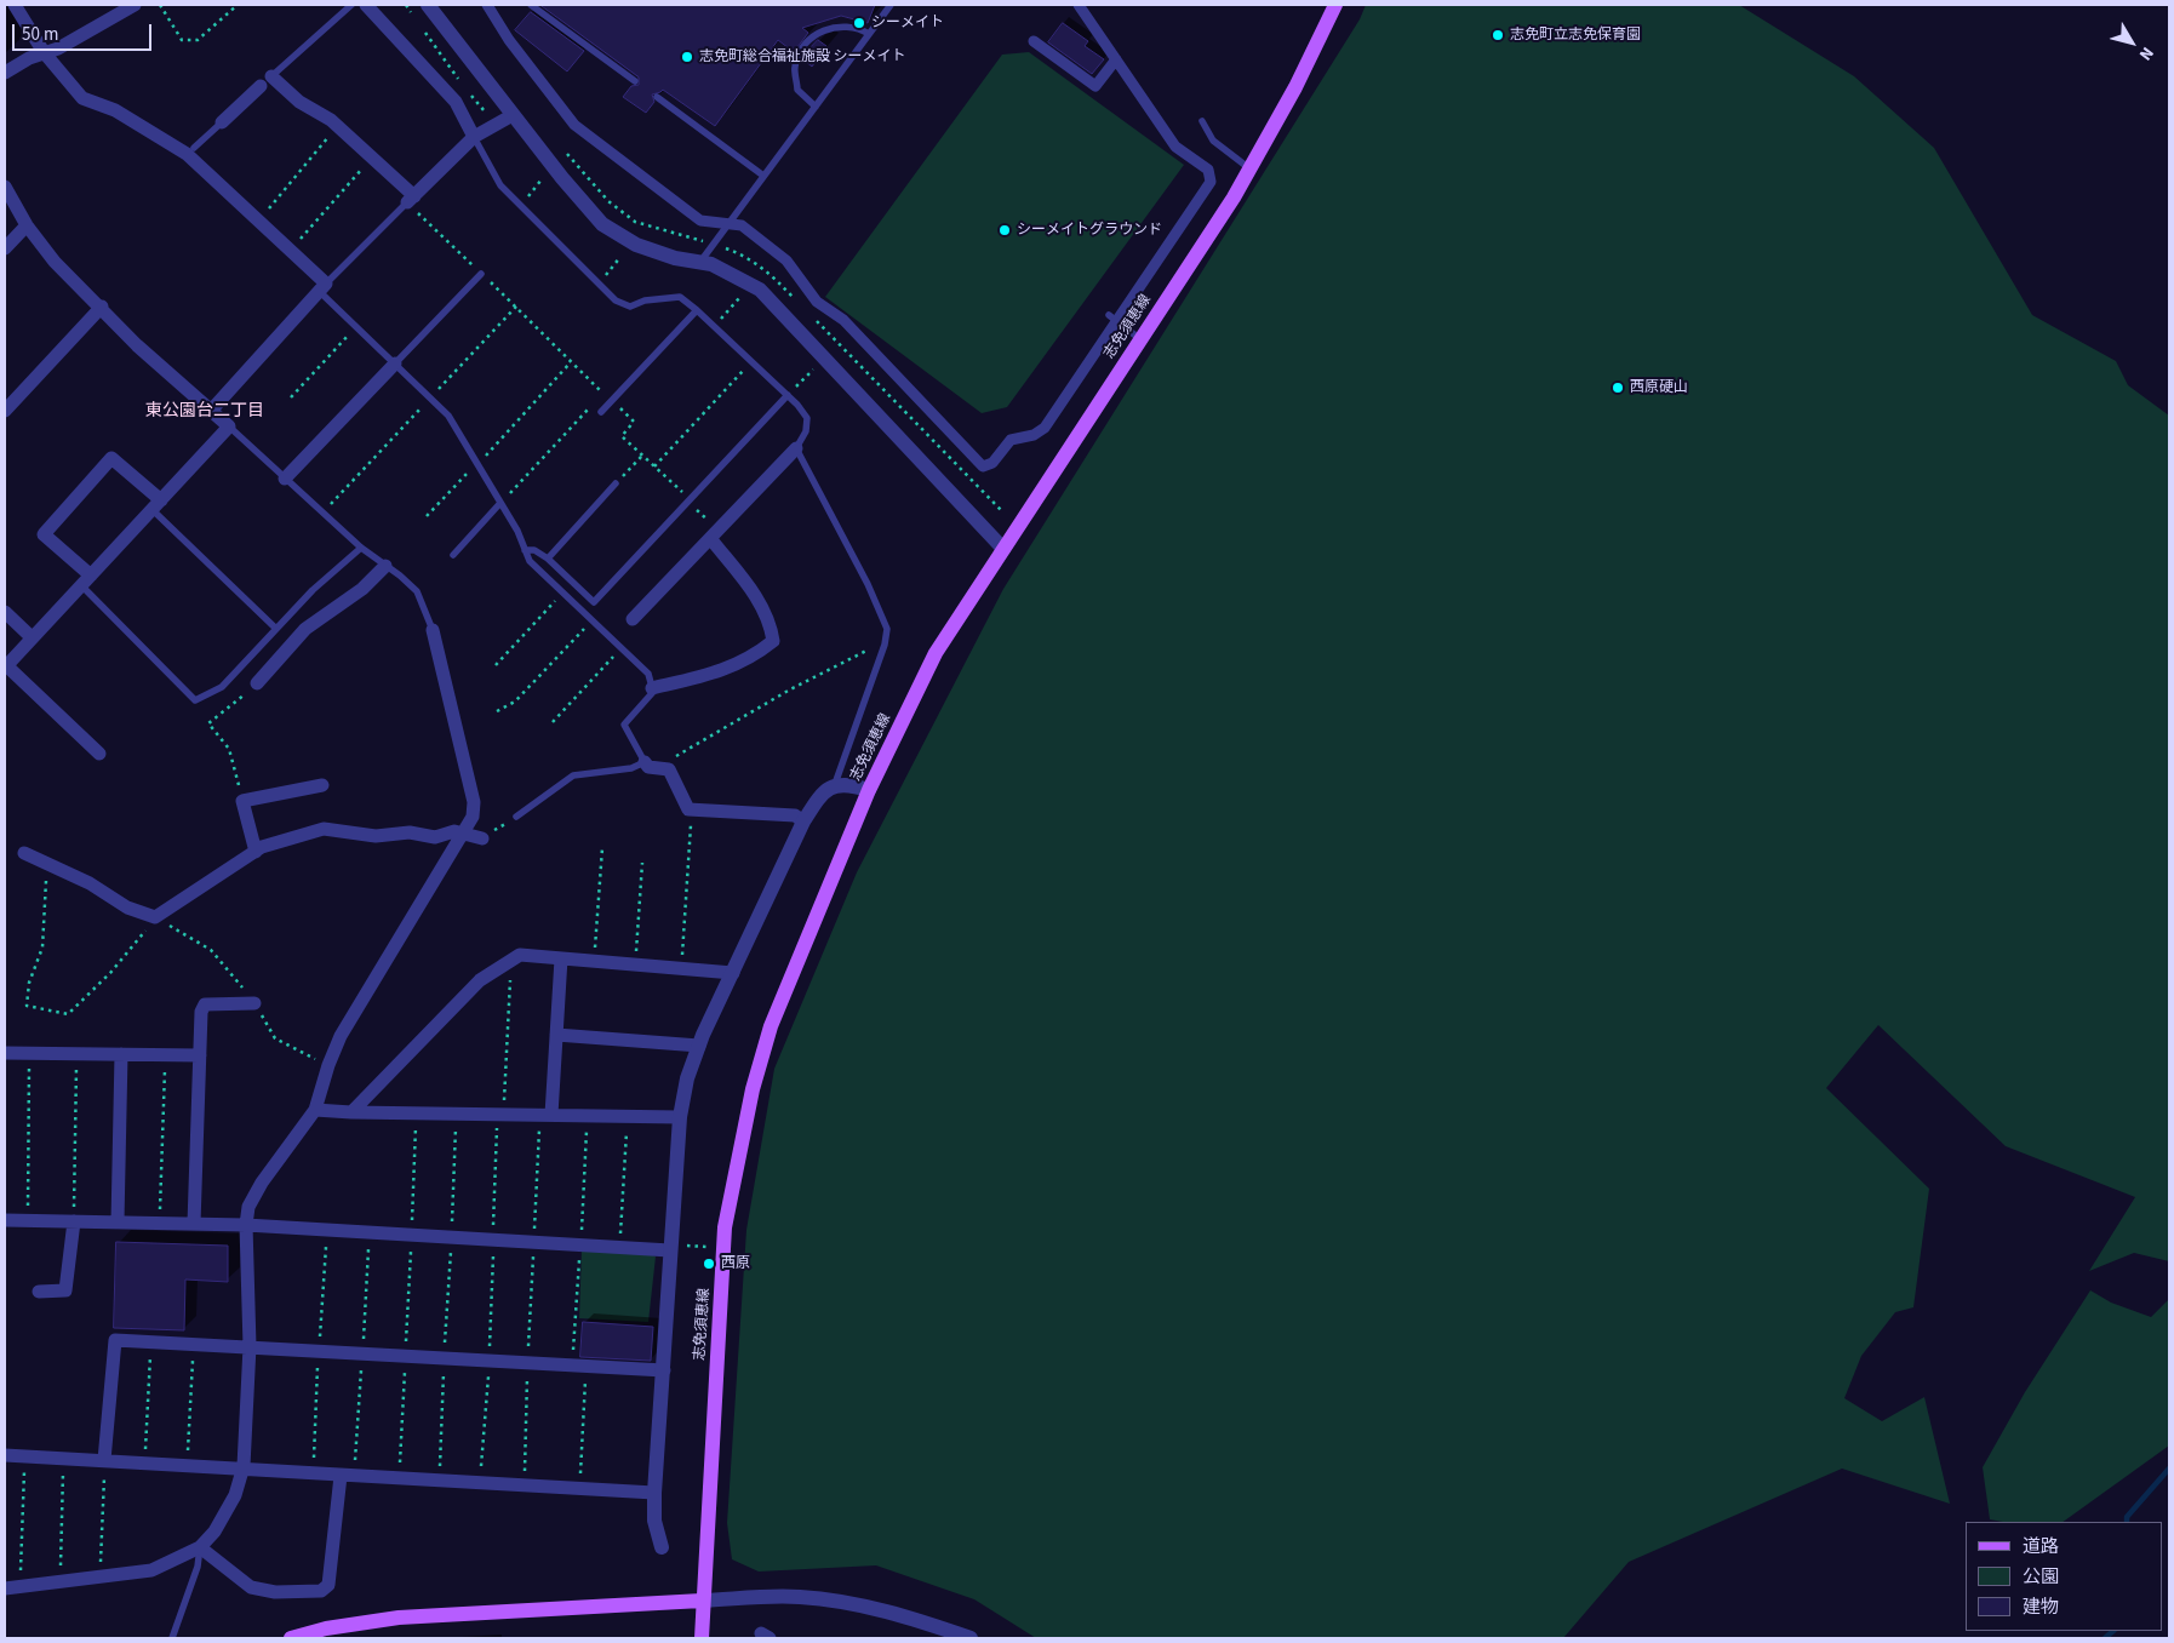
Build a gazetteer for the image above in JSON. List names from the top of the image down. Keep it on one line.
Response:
{"streets":{"main road":["志免須恵線"]},"districts":["東公園台二丁目"],"places":["シーメイト","志免町立志免保育園","志免町総合福祉施設 シーメイト","シーメイトグラウンド","西原硬山","西原"],"legend":["道路","公園","建物"],"scale_bar":"50 m","north":"bottom right"}
